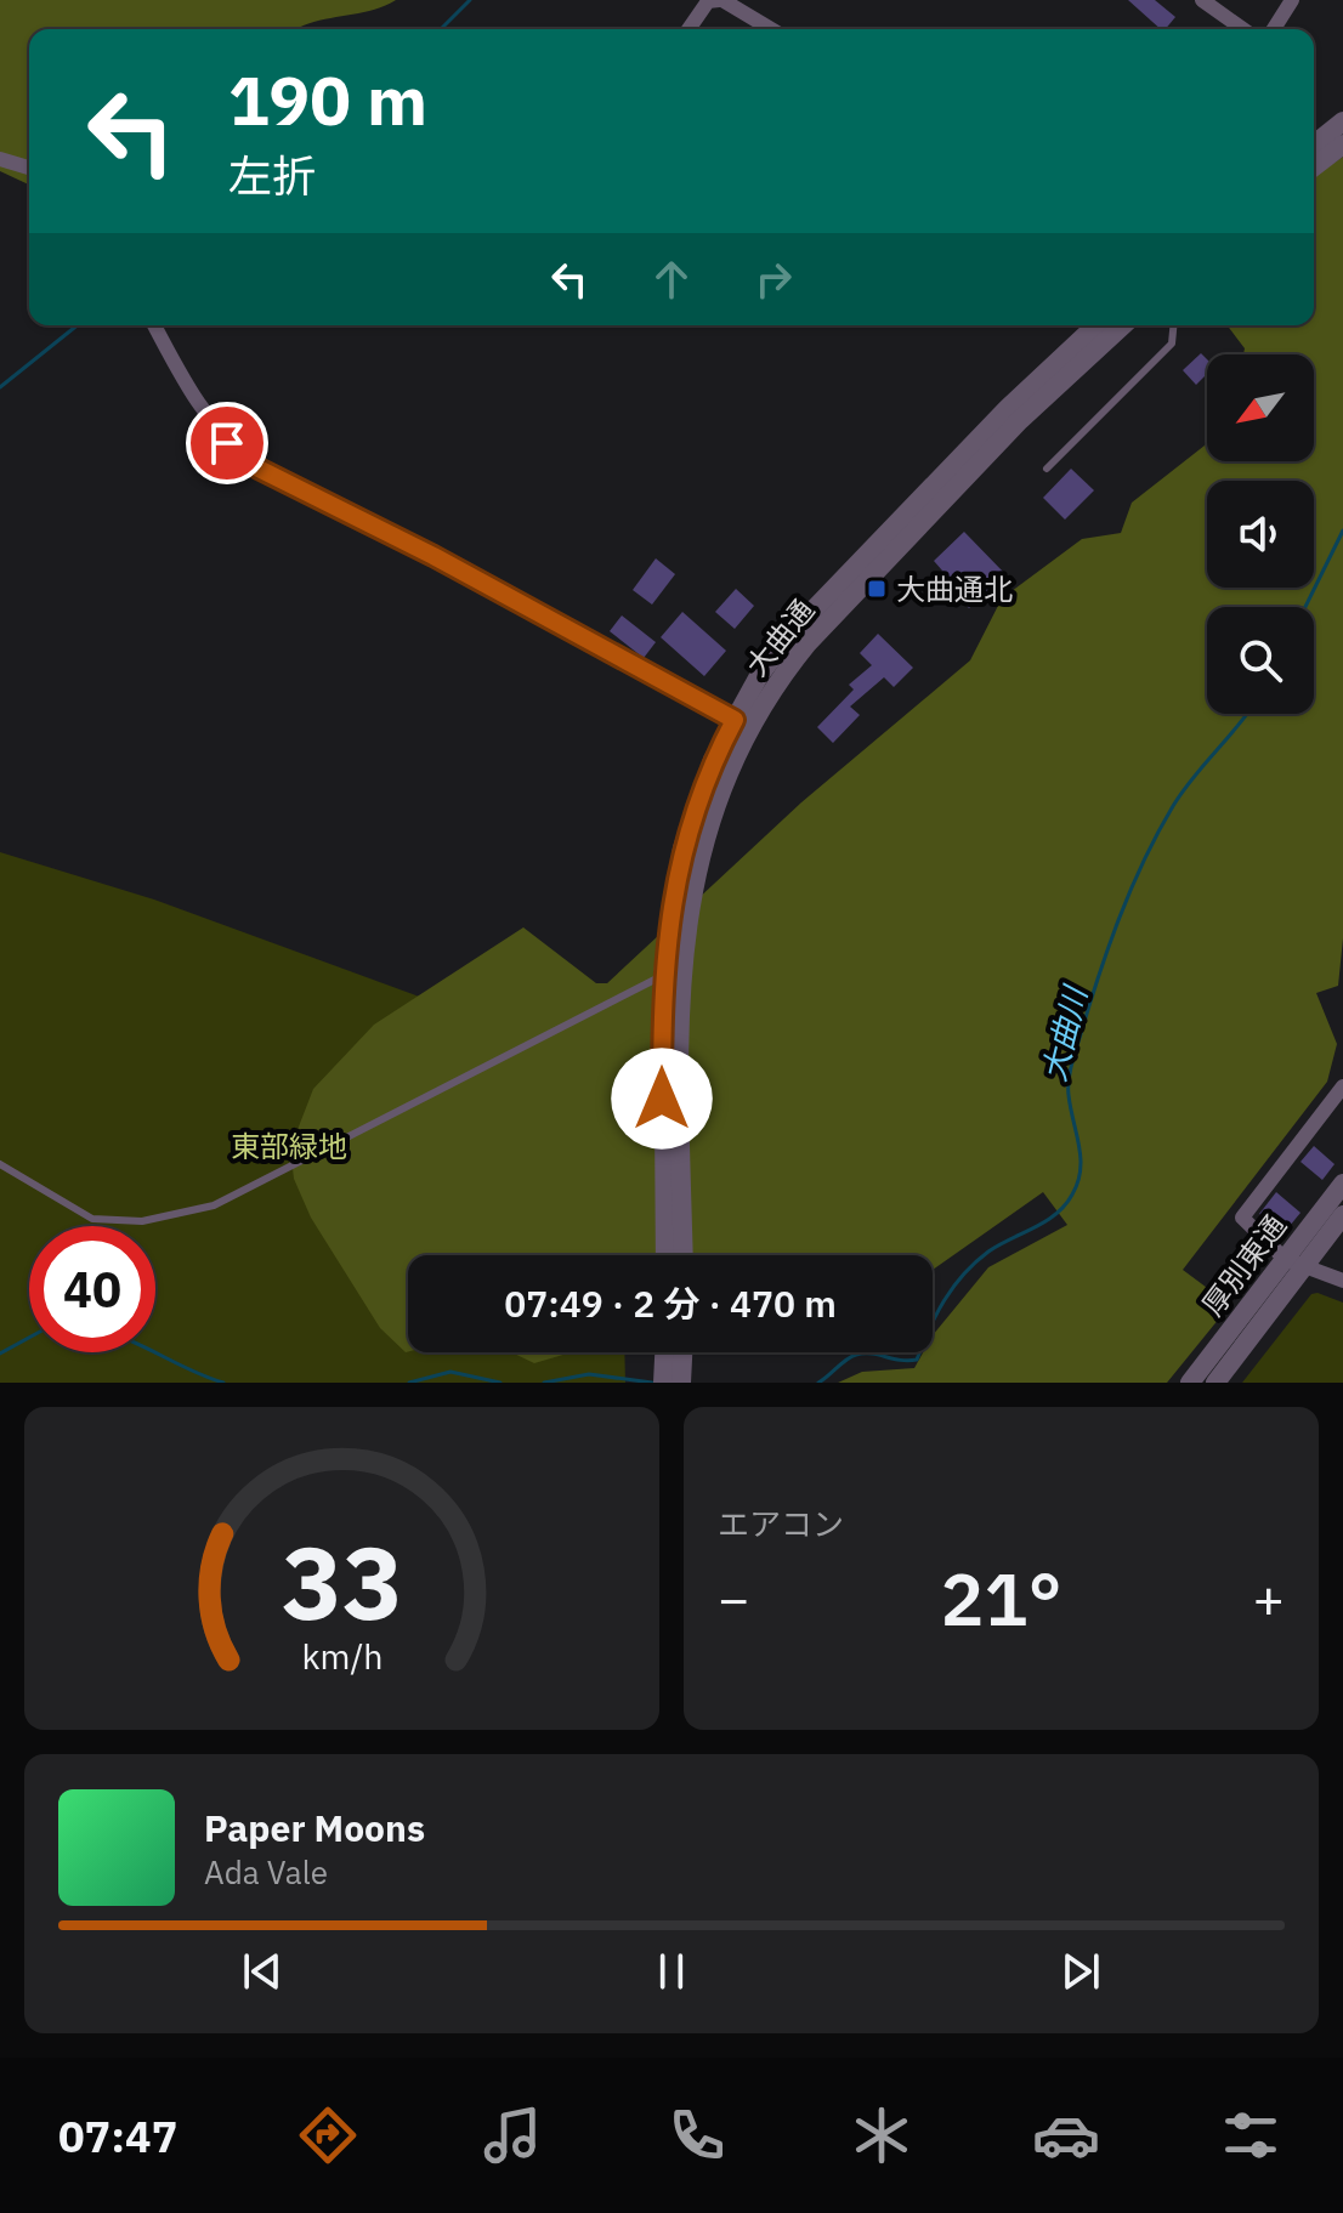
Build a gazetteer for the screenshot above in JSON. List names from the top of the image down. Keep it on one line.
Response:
{"streets":{"street":["大曲通","厚別東通"]},"water":["大曲川"],"parks":["東部緑地"],"places":{"transit":["大曲通北"]},"north":"bottom left","page":{"turn":["190 m","左折"],"limit":"40","trip":"07:49 · 2 分 · 470 m","tile":"エアコン","heat":["−","21°","+"],"song":["Paper Moons","Ada Vale"],"tabs":"07:47","gauge":["33","km/h"]}}
